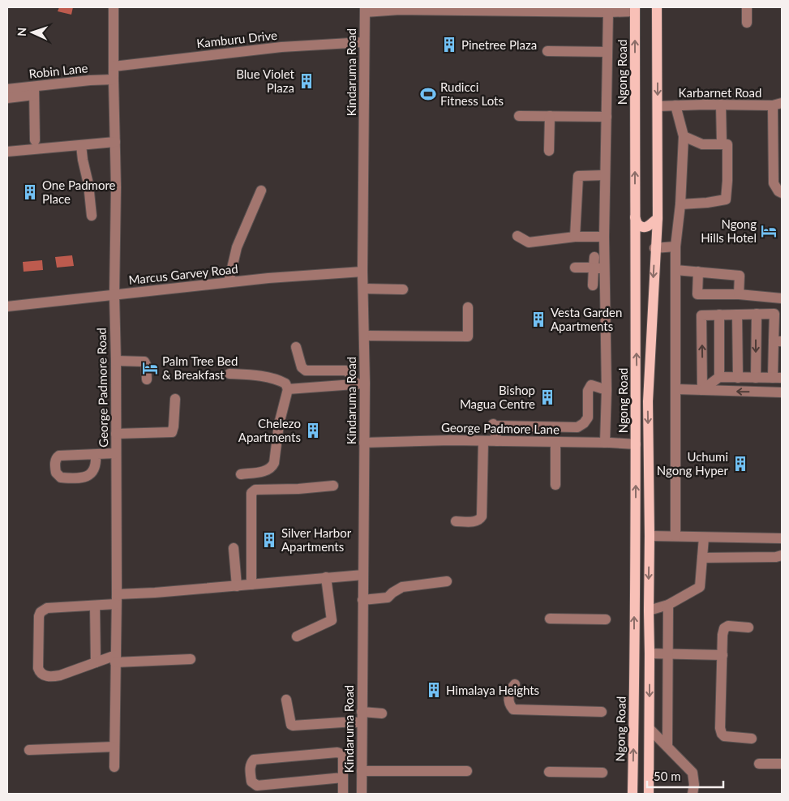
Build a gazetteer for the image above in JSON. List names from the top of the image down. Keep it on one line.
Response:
{"streets":{"main road":["Ngong Road"],"street":["Kamburu Drive","Robin Lane","Kindaruma Road","Karbarnet Road","Marcus Garvey Road","George Padmore Road","George Padmore Lane"]},"crossings":[["Kamburu Drive","Kindaruma Road"],["Kamburu Drive","George Padmore Road"],["Robin Lane","George Padmore Road"],["Kindaruma Road","Marcus Garvey Road"],["Kindaruma Road","George Padmore Lane"],["Ngong Road","Karbarnet Road"],["Ngong Road","George Padmore Lane"],["Marcus Garvey Road","George Padmore Road"]],"places":{"building":["Pinetree Plaza","Blue Violet Plaza","One Padmore Place","Vesta Garden Apartments","Bishop Magua Centre","Chelezo Apartments","Uchumi Ngong Hyper","Silver Harbor Apartments","Himalaya Heights"],"sports":["Rudicci Fitness Lots"],"hotel":["Ngong Hills Hotel","Palm Tree Bed & Breakfast"]},"scale_bar":"50 m","north":"left"}
